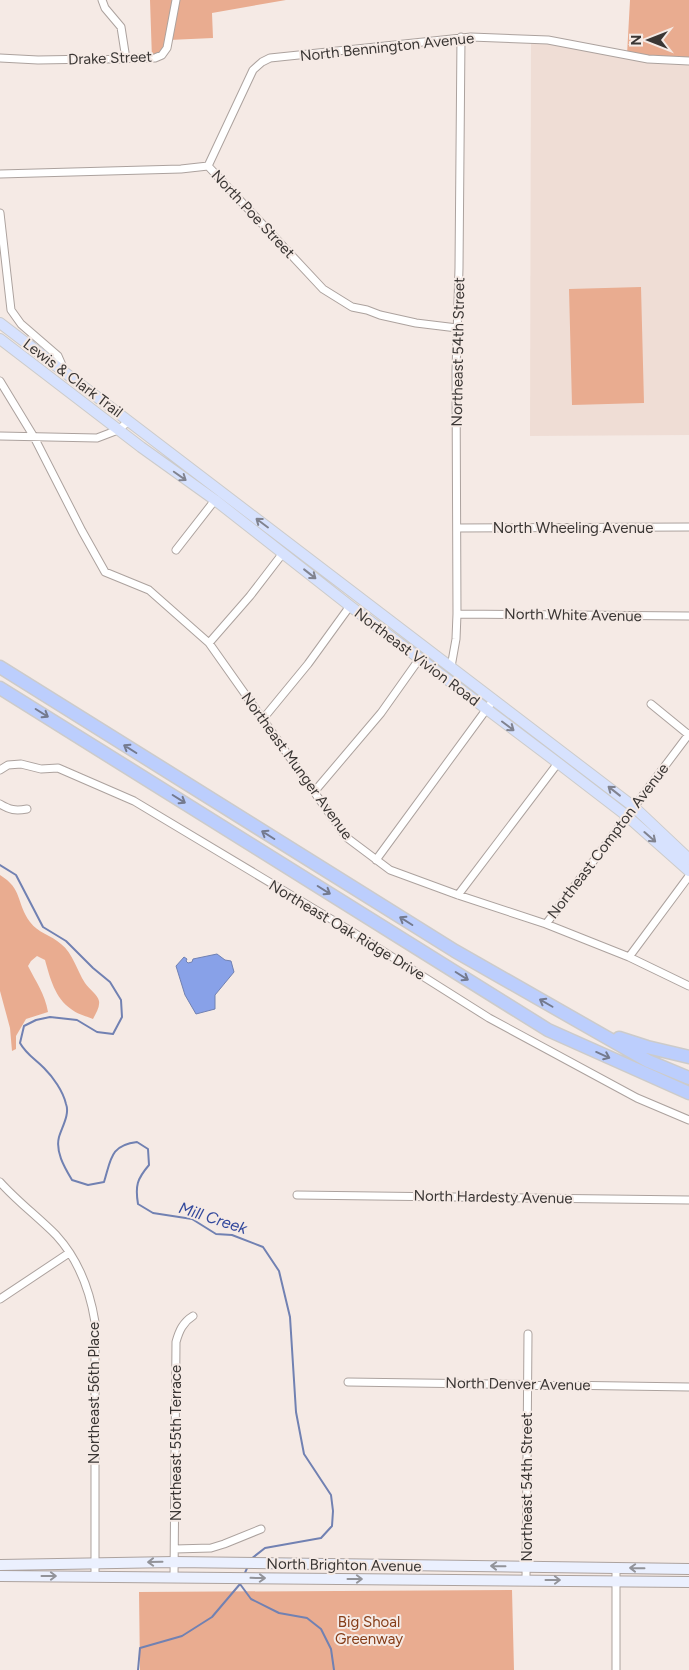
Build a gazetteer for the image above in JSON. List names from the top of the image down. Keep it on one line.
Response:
{"streets":{"main road":["Lewis & Clark Trail","Northeast Vivion Road","North Brighton Avenue"],"street":["North Bennington Avenue","Drake Street","North Poe Street","Northeast 54th Street","North Wheeling Avenue","North White Avenue","Northeast Munger Avenue","Northeast Compton Avenue","Northeast Oak Ridge Drive","North Hardesty Avenue","North Denver Avenue","Northeast 56th Place","Northeast 55th Terrace"]},"crossings":[["North Bennington Avenue","North Poe Street"],["North Bennington Avenue","Northeast 54th Street"],["North Poe Street","Northeast 54th Street"],["Northeast 54th Street","North Wheeling Avenue"],["Northeast 54th Street","North White Avenue"],["Northeast 54th Street","Northeast Vivion Road"],["Northeast 54th Street","North Denver Avenue"],["Northeast 54th Street","North Brighton Avenue"],["Lewis & Clark Trail","Northeast Vivion Road"],["Northeast Vivion Road","Northeast Compton Avenue"],["Northeast Munger Avenue","Northeast Compton Avenue"],["Northeast 56th Place","North Brighton Avenue"],["Northeast 55th Terrace","North Brighton Avenue"]],"water":["Mill Creek"],"parks":["Big Shoal Greenway"],"north":"left"}
